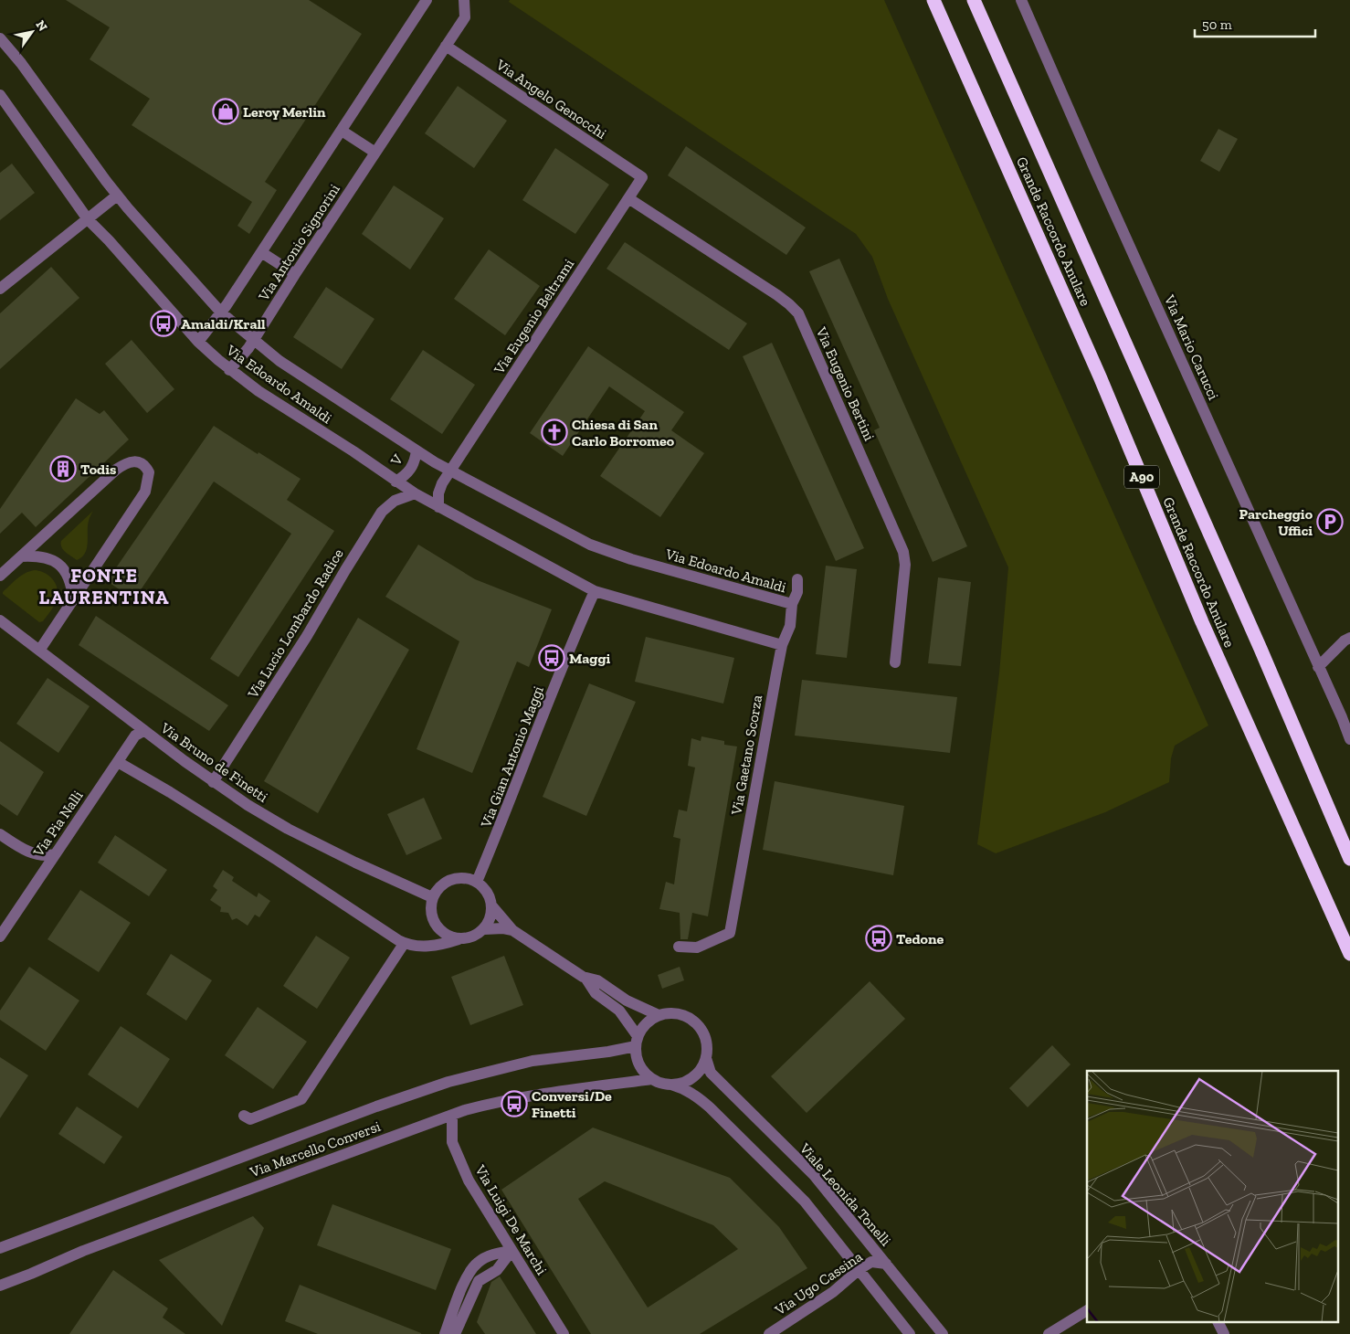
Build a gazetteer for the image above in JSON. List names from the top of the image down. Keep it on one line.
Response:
{"streets":{"highway":["Grande Raccordo Anulare","A90"],"street":["Via Angelo Genocchi","Via Antonio Signorini","Via Eugenio Beltrami","Via Mario Carucci","Via Edoardo Amaldi","Via Eugenio Bertini","V","Via Lucio Lombardo Radice","Via Gaetano Scorza","Via Gian Antonio Maggi","Via Bruno de Finetti","Via Pia Nalli","Via Marcello Conversi","Viale Leonida Tonelli","Via Luigi De Marchi","Via Ugo Cassina"]},"crossings":[["Via Angelo Genocchi","Via Antonio Signorini"],["Via Angelo Genocchi","Via Eugenio Beltrami"],["Via Antonio Signorini","Via Edoardo Amaldi"],["Via Eugenio Beltrami","Via Edoardo Amaldi"],["Via Eugenio Beltrami","Via Eugenio Bertini"],["Via Edoardo Amaldi","V"],["Via Edoardo Amaldi","Via Lucio Lombardo Radice"],["Via Edoardo Amaldi","Via Gaetano Scorza"],["Via Edoardo Amaldi","Via Gian Antonio Maggi"],["Via Lucio Lombardo Radice","Via Bruno de Finetti"],["Via Gian Antonio Maggi","Via Bruno de Finetti"],["Via Bruno de Finetti","Via Pia Nalli"],["Via Marcello Conversi","Viale Leonida Tonelli"],["Via Marcello Conversi","Via Luigi De Marchi"],["Viale Leonida Tonelli","Via Ugo Cassina"]],"districts":["FONTE LAURENTINA"],"places":{"shop":["Leroy Merlin"],"bus stop":["Amaldi/Krall","Maggi","Tedone","Conversi/De Finetti"],"church":["Chiesa di San Carlo Borromeo"],"building":["Todis"],"parking":["Parcheggio Uffici"]},"scale_bar":"50 m","north":"top right"}
